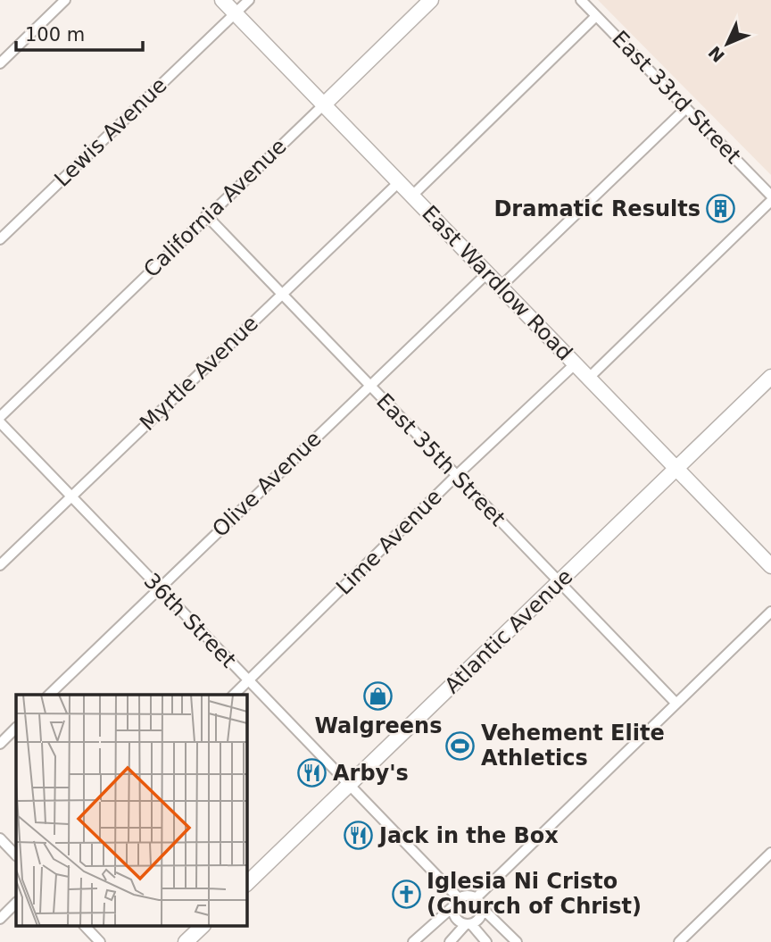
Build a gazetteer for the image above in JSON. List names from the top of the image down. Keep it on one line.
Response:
{"streets":{"main road":["California Avenue","East Wardlow Road","Atlantic Avenue"],"street":["East 33rd Street","Lewis Avenue","Myrtle Avenue","East 35th Street","Olive Avenue","Lime Avenue","36th Street"]},"crossings":[["Lewis Avenue","East Wardlow Road"],["California Avenue","East Wardlow Road"],["California Avenue","East 35th Street"],["East Wardlow Road","Myrtle Avenue"],["East Wardlow Road","Olive Avenue"],["East Wardlow Road","Lime Avenue"],["East Wardlow Road","Atlantic Avenue"],["Myrtle Avenue","East 35th Street"],["Myrtle Avenue","36th Street"],["East 35th Street","Olive Avenue"],["East 35th Street","Lime Avenue"],["East 35th Street","Atlantic Avenue"],["Olive Avenue","36th Street"],["Lime Avenue","36th Street"],["36th Street","Atlantic Avenue"]],"places":{"building":["Dramatic Results"],"shop":["Walgreens"],"sports":["Vehement Elite Athletics"],"restaurant":["Arby's","Jack in the Box"],"church":["Iglesia Ni Cristo (Church of Christ)"]},"scale_bar":"100 m","north":"bottom left"}
